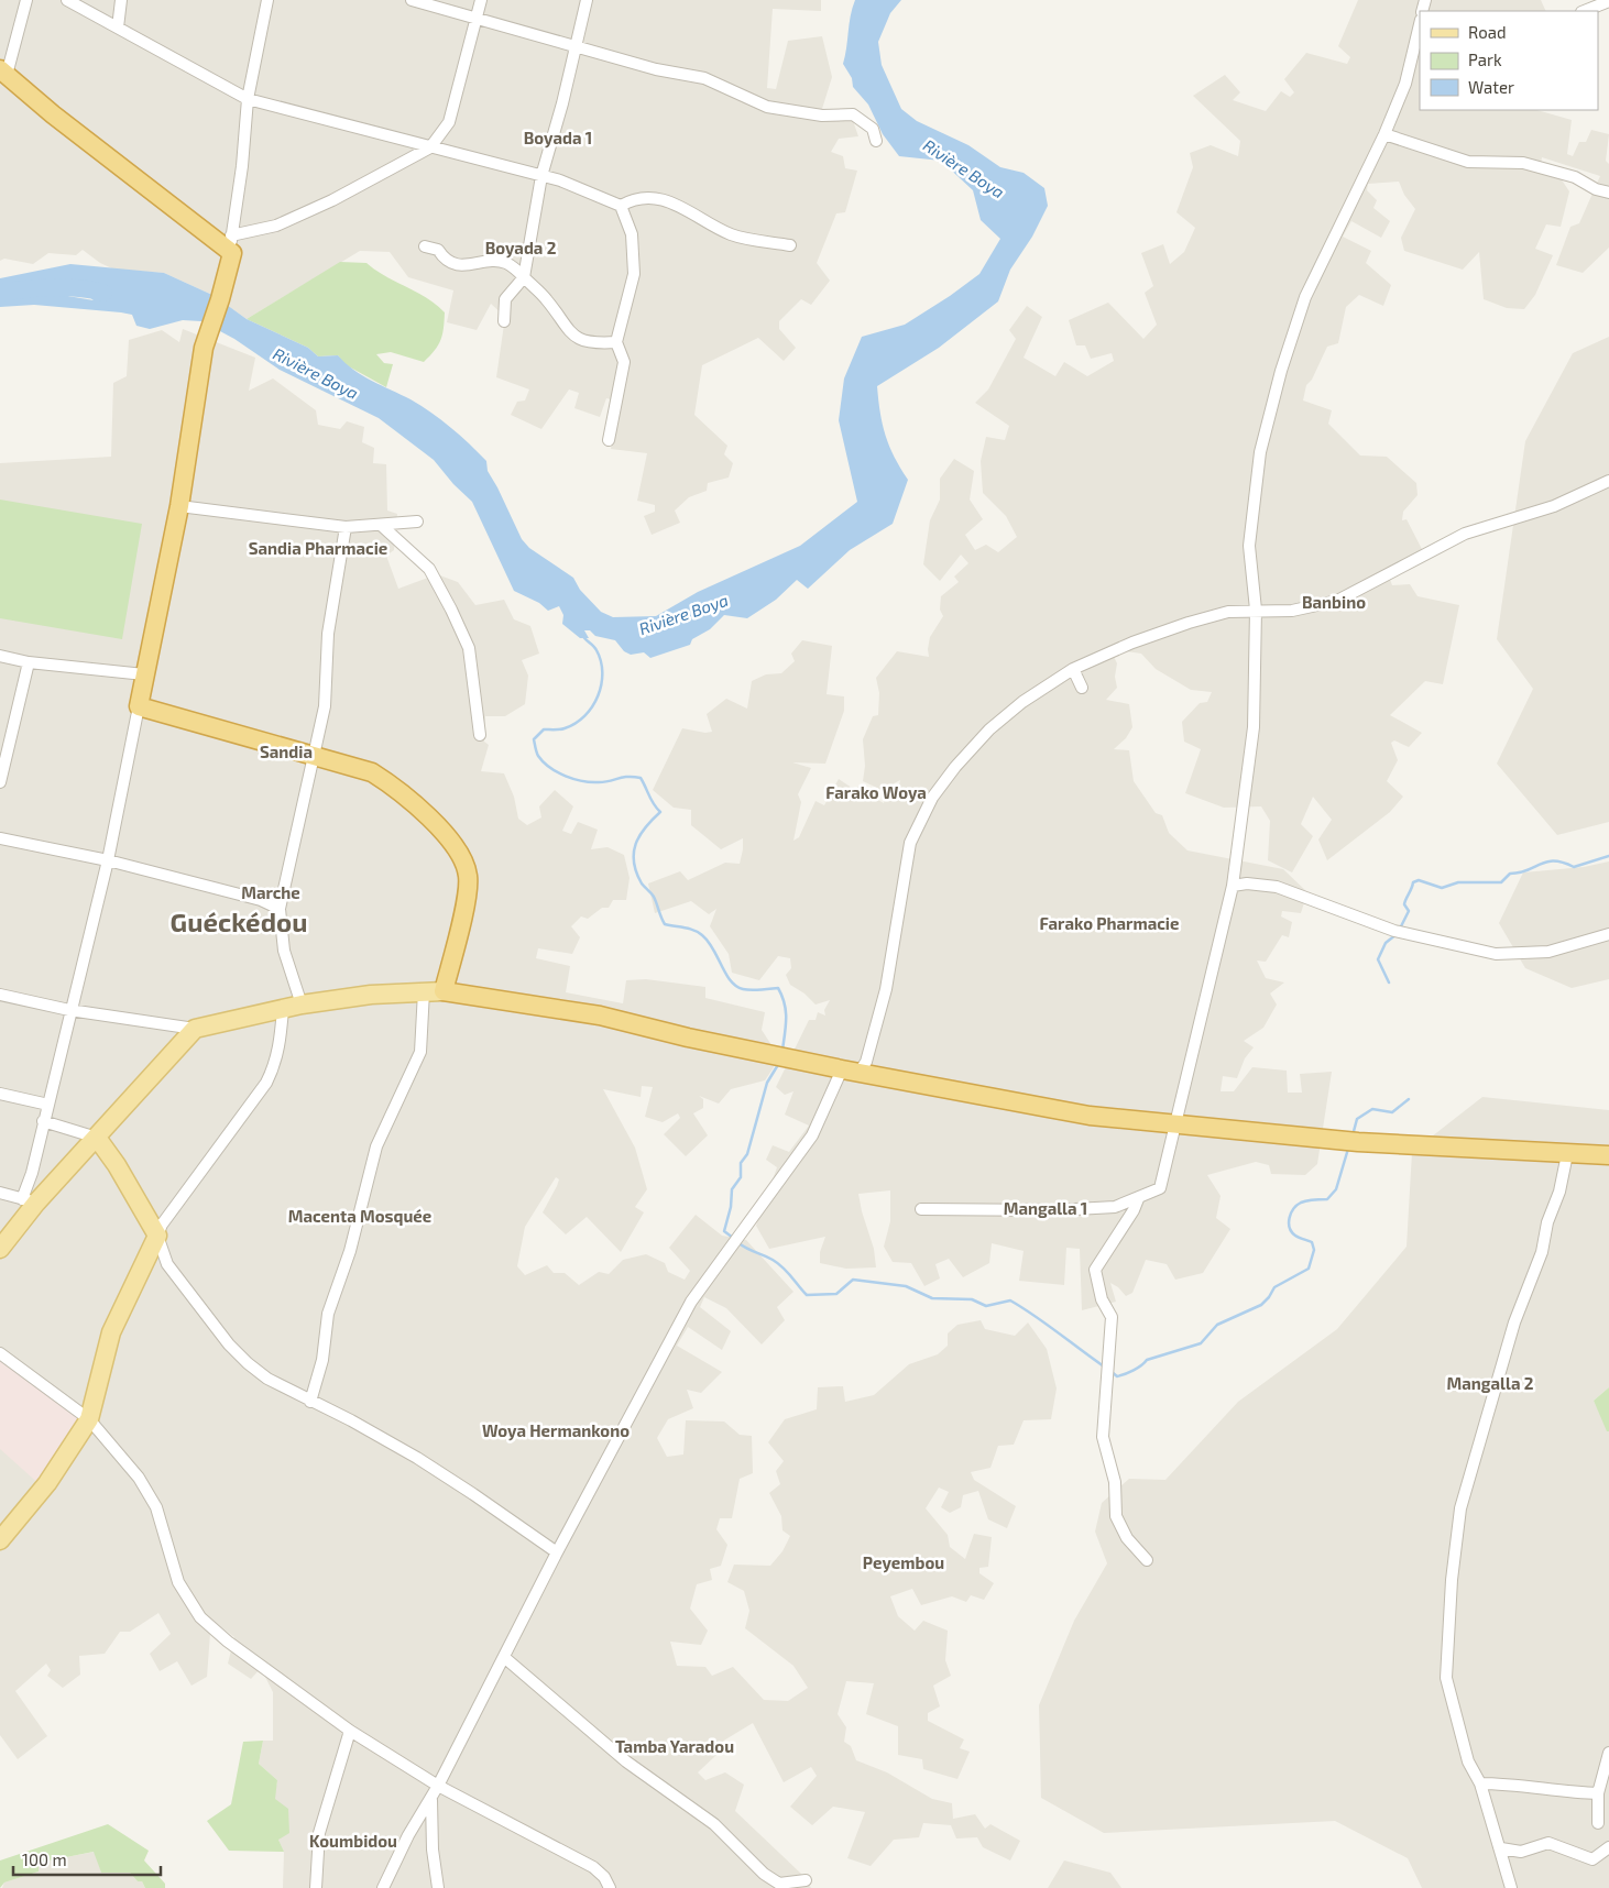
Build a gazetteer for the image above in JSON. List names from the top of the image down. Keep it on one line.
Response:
{"districts":["Boyada 1","Boyada 2","Sandia Pharmacie","Banbino","Sandia","Farako Woya","Marche","Guéckédou","Farako Pharmacie","Mangalla 1","Macenta Mosquée","Mangalla 2","Woya Hermankono","Peyembou","Tamba Yaradou","Koumbidou"],"water":["Rivière Boya"],"legend":["Road","Park","Water"],"scale_bar":"100 m"}
